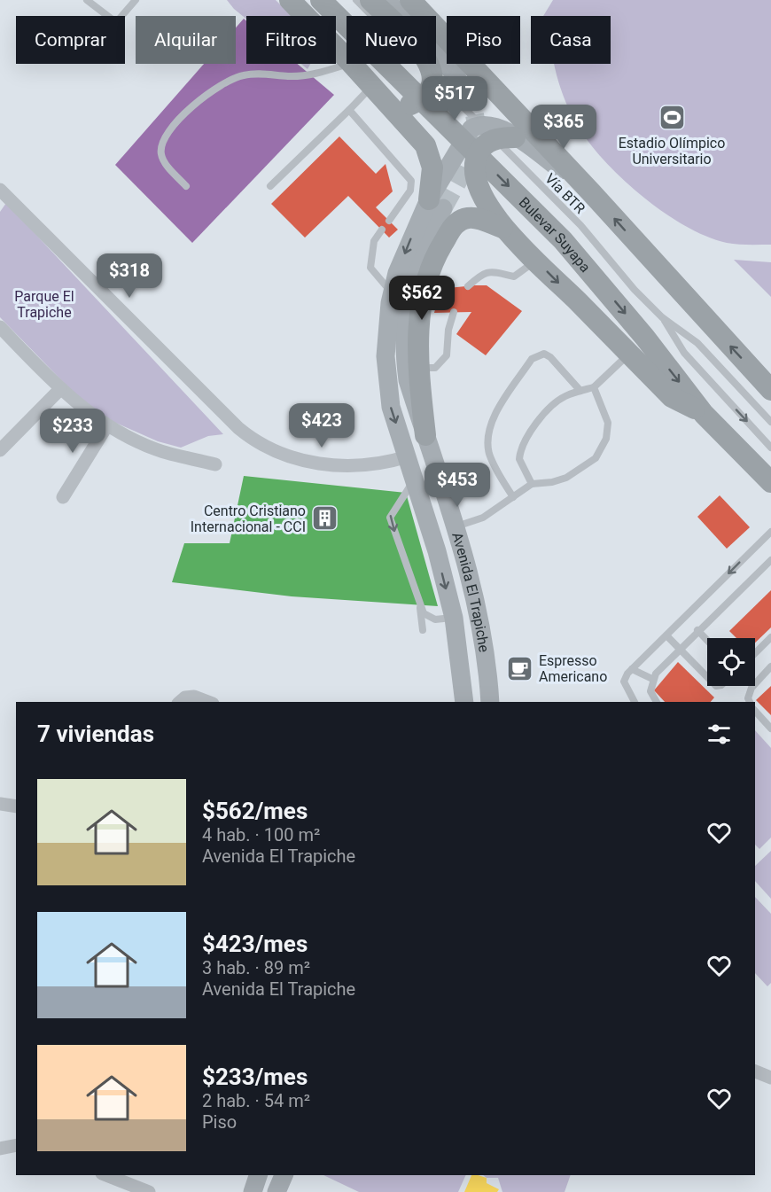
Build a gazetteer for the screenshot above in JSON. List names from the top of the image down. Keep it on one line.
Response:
{"streets":{"main road":["Bulevar Suyapa","Avenida El Trapiche"],"lane":["Vía BTR"]},"parks":["Parque El Trapiche"],"places":{"sports":["Estadio Olímpico Universitario"],"building":["Centro Cristiano Internacional - CCI"],"cafe":["Espresso Americano"]},"page":{"chip":["Comprar","Alquilar","Filtros","Nuevo","Piso","Casa"],"price":["$517","$365","$318","$562","$423","$233","$453"],"heading":"7 viviendas","list":[{"name":"$562/mes","note":"4 hab. · 100 m² · Avenida El Trapiche"},{"name":"$423/mes","note":"3 hab. · 89 m² · Avenida El Trapiche"},{"name":"$233/mes","note":"2 hab. · 54 m² · Piso"}]}}
